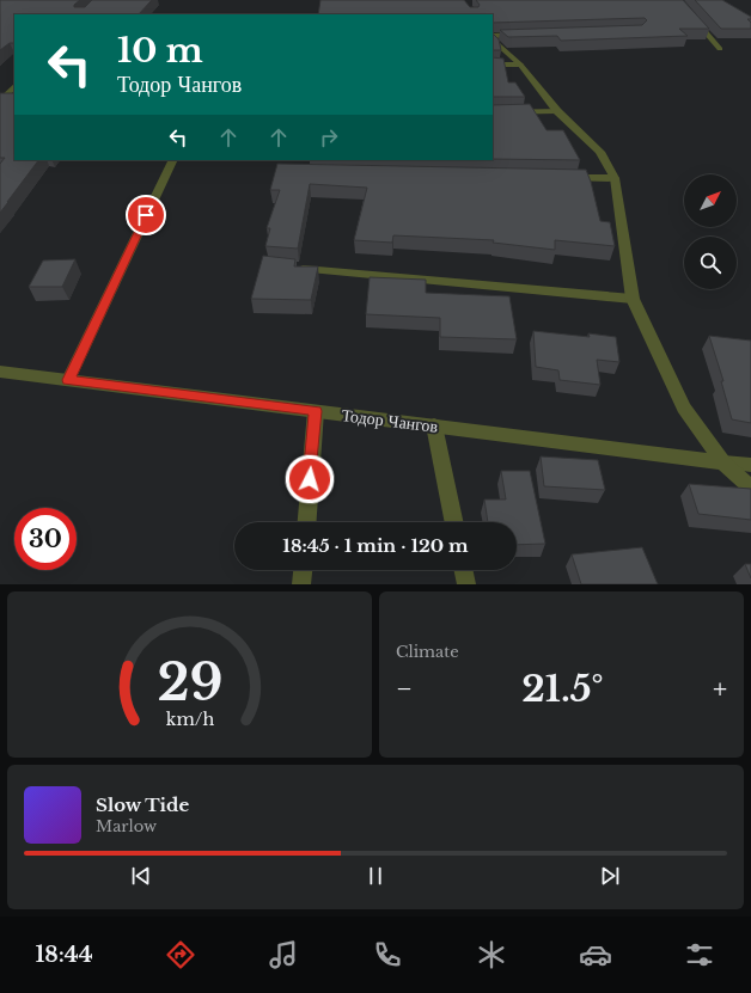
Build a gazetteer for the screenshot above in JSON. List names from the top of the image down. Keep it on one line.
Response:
{"streets":{"street":["Тодор Чангов"]},"north":"top right","page":{"turn":["10 m","Тодор Чангов"],"limit":"30","trip":"18:45 · 1 min · 120 m","tile":"Climate","heat":["−","21.5°","+"],"song":["Slow Tide","Marlow"],"tabs":"18:44","gauge":["29","km/h"]}}
